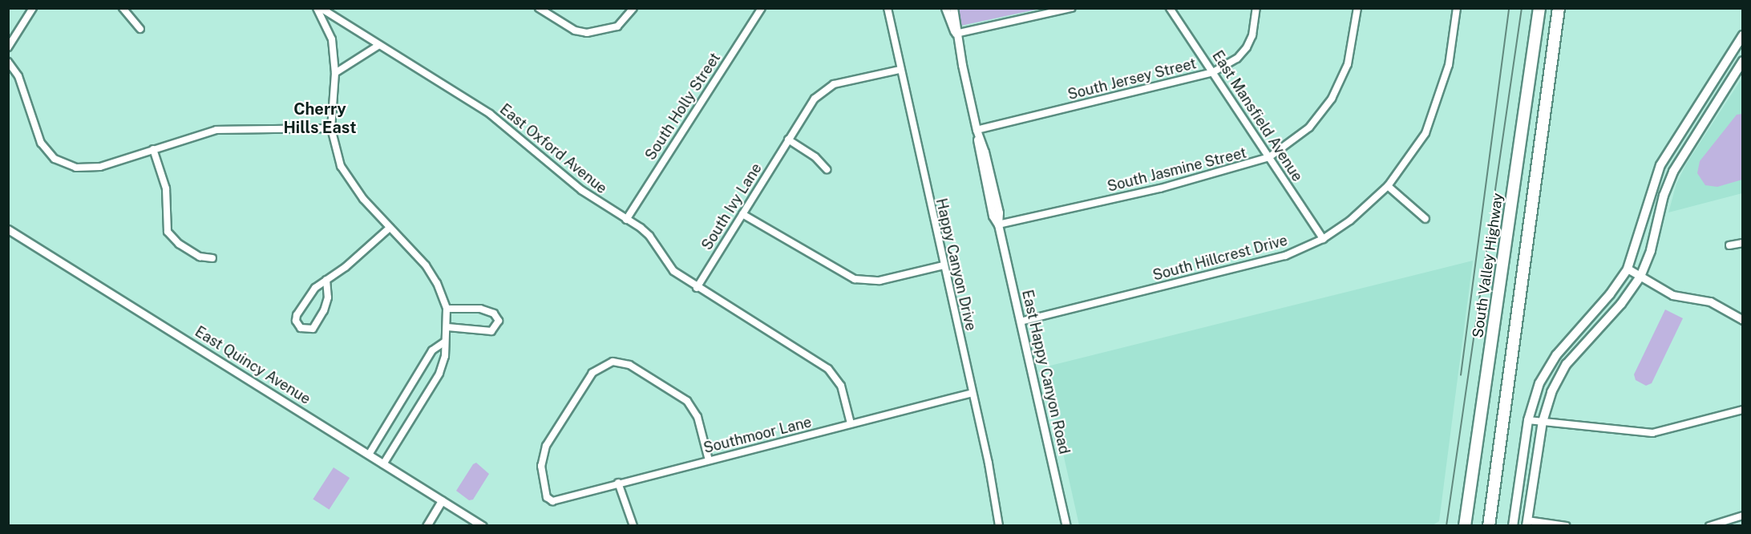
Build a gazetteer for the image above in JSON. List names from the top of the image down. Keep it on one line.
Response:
{"streets":{"highway":["South Valley Highway"],"street":["South Jersey Street","South Holly Street","East Mansfield Avenue","East Oxford Avenue","South Jasmine Street","South Ivy Lane","South Hillcrest Drive","Happy Canyon Drive","East Quincy Avenue","East Happy Canyon Road","Southmoor Lane"]},"crossings":[["South Jersey Street","East Mansfield Avenue"],["South Jersey Street","East Happy Canyon Road"],["South Holly Street","East Oxford Avenue"],["East Mansfield Avenue","South Jasmine Street"],["East Mansfield Avenue","South Hillcrest Drive"],["East Oxford Avenue","South Ivy Lane"],["East Oxford Avenue","Southmoor Lane"],["South Jasmine Street","East Happy Canyon Road"],["South Ivy Lane","Happy Canyon Drive"],["South Hillcrest Drive","East Happy Canyon Road"],["Happy Canyon Drive","Southmoor Lane"]],"districts":["Cherry Hills East"]}
